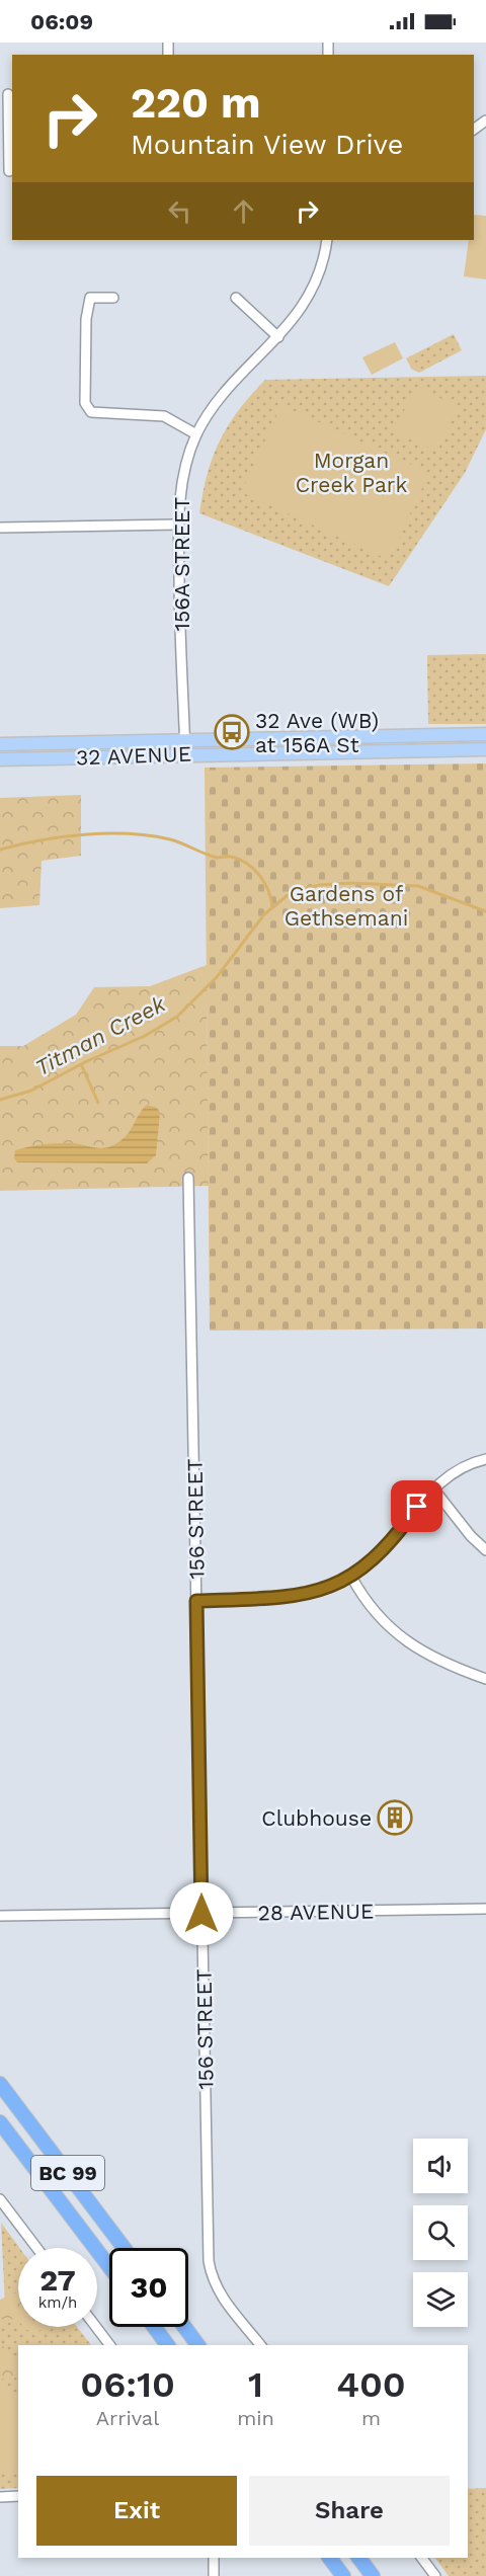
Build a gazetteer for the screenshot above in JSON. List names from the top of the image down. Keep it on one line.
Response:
{"streets":{"highway":["BC 99"],"main road":["32 AVENUE"],"street":["156A STREET","156 STREET","28 AVENUE"]},"crossings":[["156A STREET","32 AVENUE"],["156 STREET","28 AVENUE"]],"water":["Titman Creek"],"parks":["Morgan Creek Park","Gardens of Gethsemani"],"places":{"bus stop":["32 Ave (WB) at 156A St"],"building":["Clubhouse"]},"page":{"status":"06:09","turn":["220 m","Mountain View Drive"],"speed":"27 km/h","limit":"30","eta":["06:10","Arrival","1","min","400","m"],"buttons":["Exit","Share"]}}
